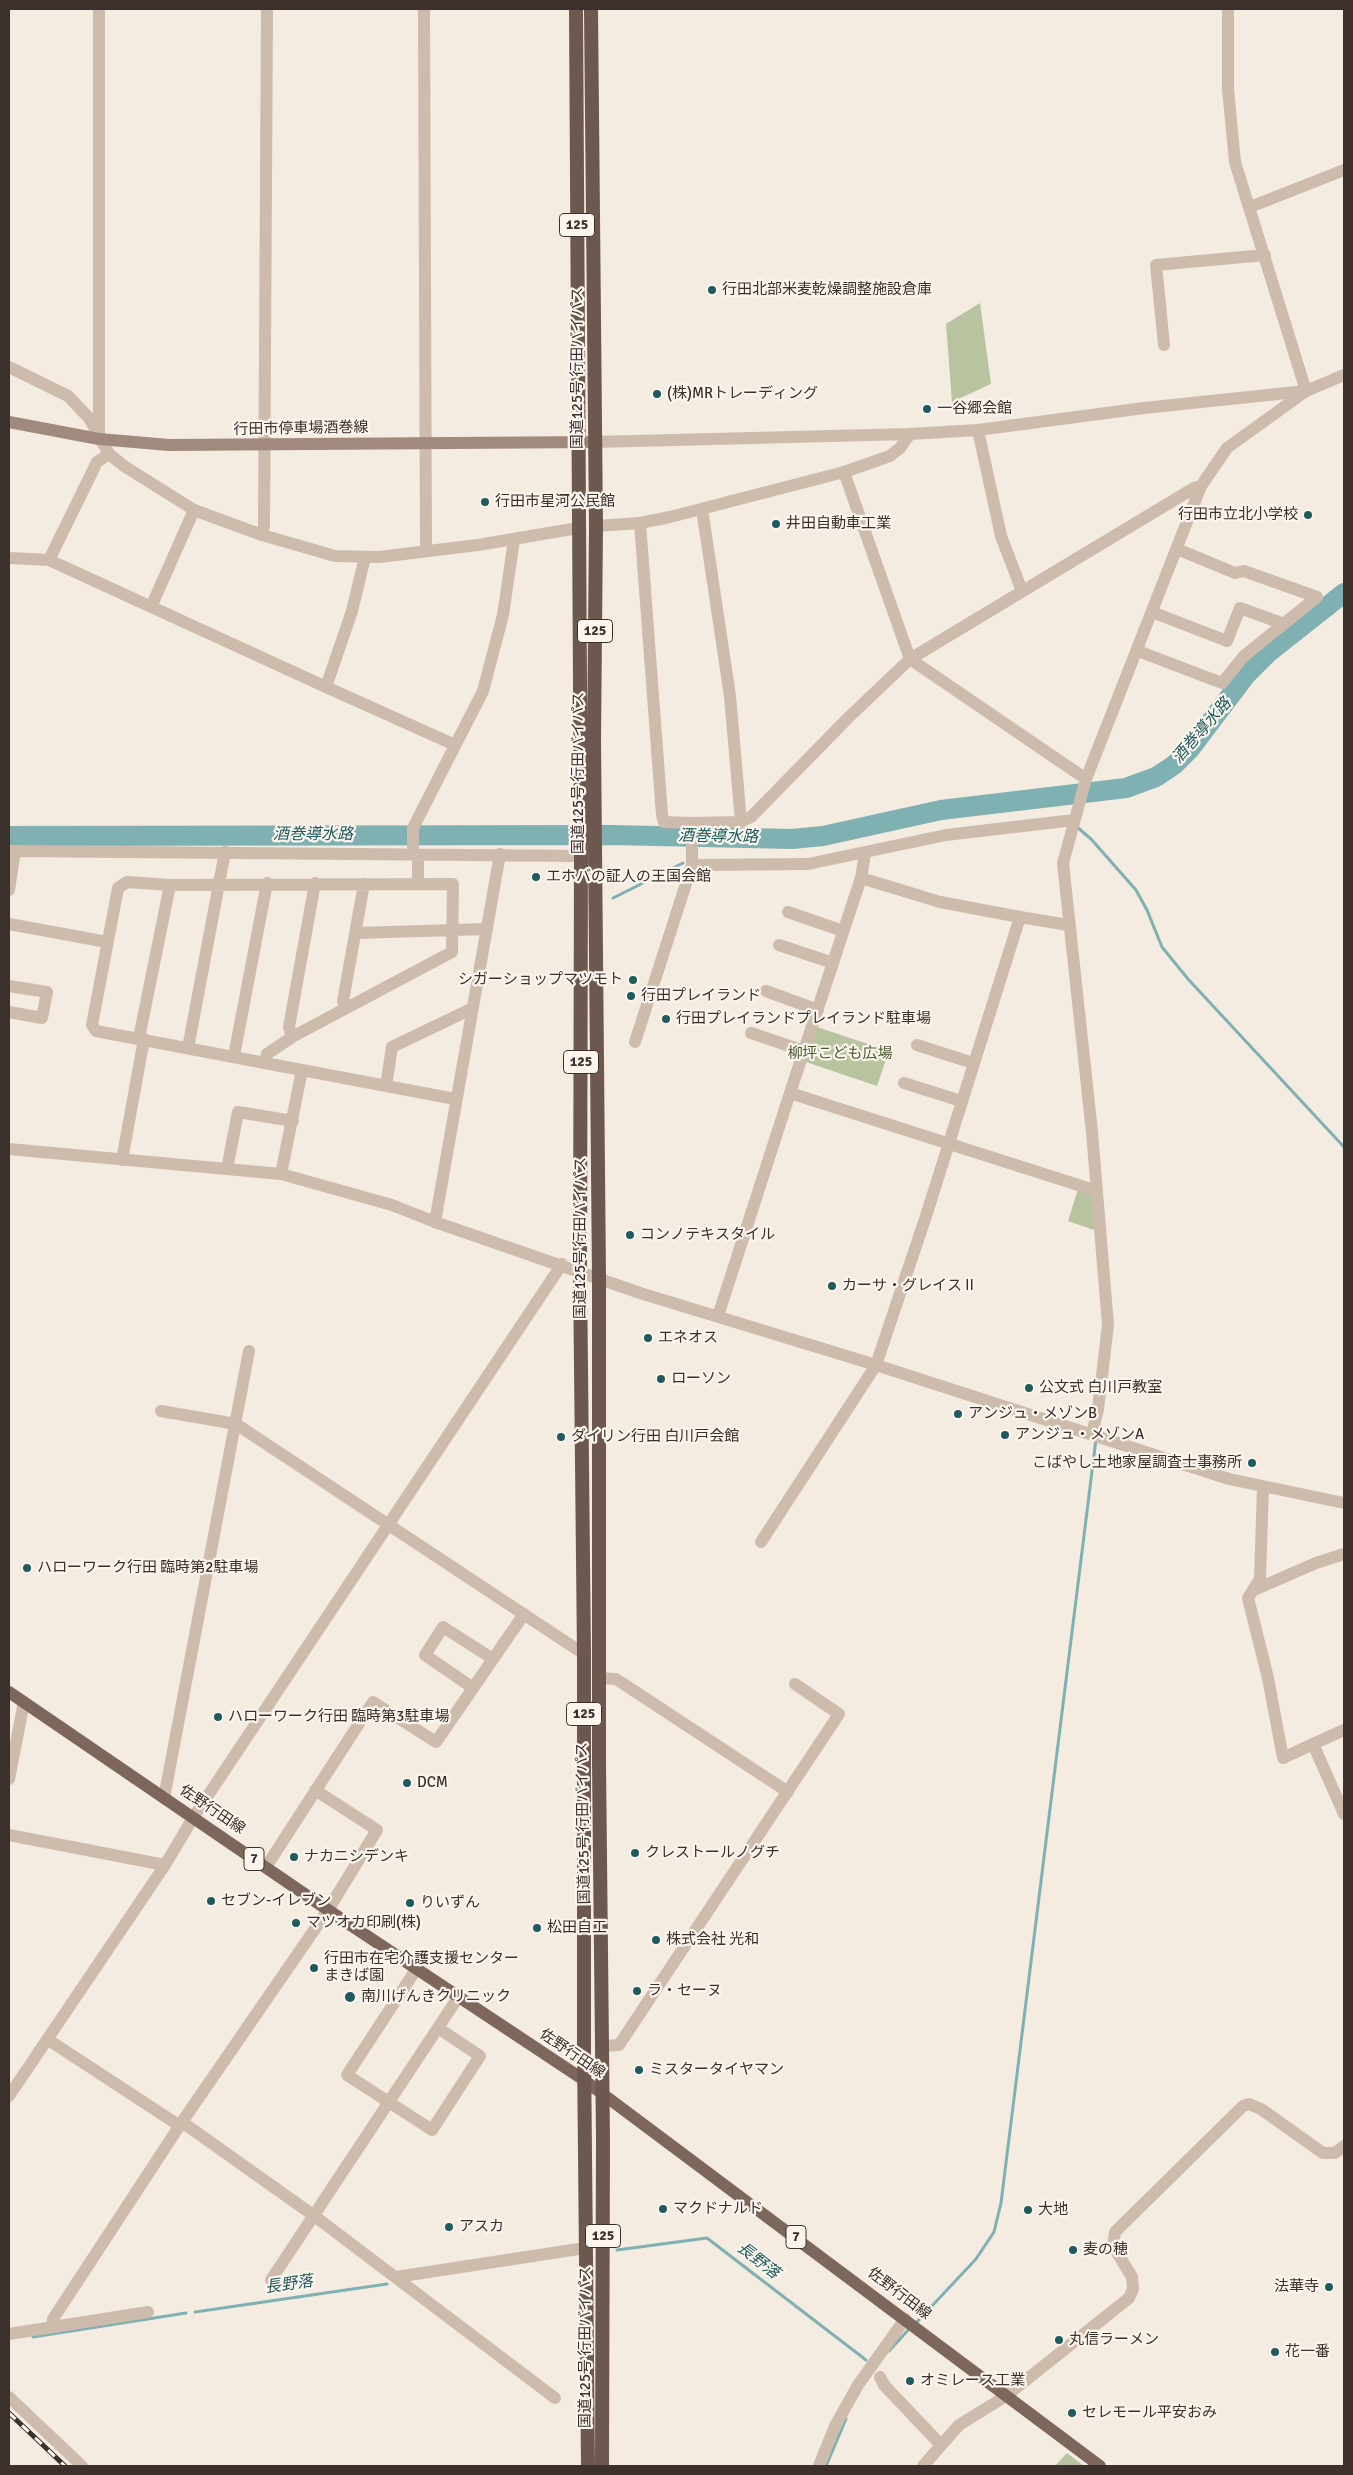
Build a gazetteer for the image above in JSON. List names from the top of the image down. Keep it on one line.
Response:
{"streets":{"highway":["125","国道125号 行田バイパス"],"main road":["行田市停車場酒巻線","佐野行田線","7"]},"crossings":[["国道125号 行田バイパス","行田市停車場酒巻線"],["国道125号 行田バイパス","佐野行田線"]],"water":["酒巻導水路","長野落"],"parks":["柳坪こども広場"],"places":["行田北部米麦乾燥調整施設倉庫","(株)MRトレーディング","一谷郷会館","行田市星河公民館","行田市立北小学校","井田自動車工業","エホバの証人の王国会館","シガーショップマツモト","行田プレイランド","行田プレイランドプレイランド駐車場","コンノテキスタイル","カーサ・グレイスⅡ","エネオス","ローソン","公文式 白川戸教室","アンジュ・メゾンB","アンジュ・メゾンA","ダイリン行田 白川戸会館","こばやし土地家屋調査士事務所","ハローワーク行田 臨時第2駐車場","ハローワーク行田 臨時第3駐車場","DCM","クレストールノグチ","ナカニシデンキ","セブン-イレブン","りいずん","マツオカ印刷(株)","松田自工","株式会社 光和","行田市在宅介護支援センター まきば園","ラ・セーヌ","南川げんきクリニック","ミスタータイヤマン","マクドナルド","大地","アスカ","麦の穂","法華寺","丸信ラーメン","花一番","オミレース工業","セレモール平安おみ"]}
